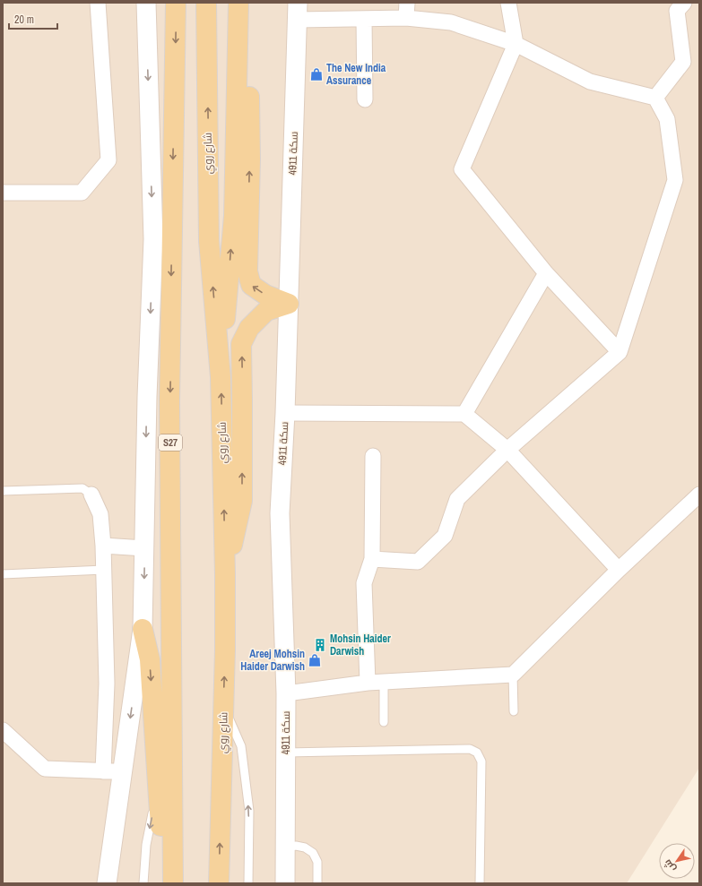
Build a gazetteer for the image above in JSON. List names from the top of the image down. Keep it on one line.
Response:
{"streets":{"main road":["شارع روي","S27"],"street":["سكة 4911"]},"places":{"shop":["The New India Assurance","Areej Mohsin Haider Darwish"],"building":["Mohsin Haider Darwish"]},"scale_bar":"20 m","north":"bottom left"}
